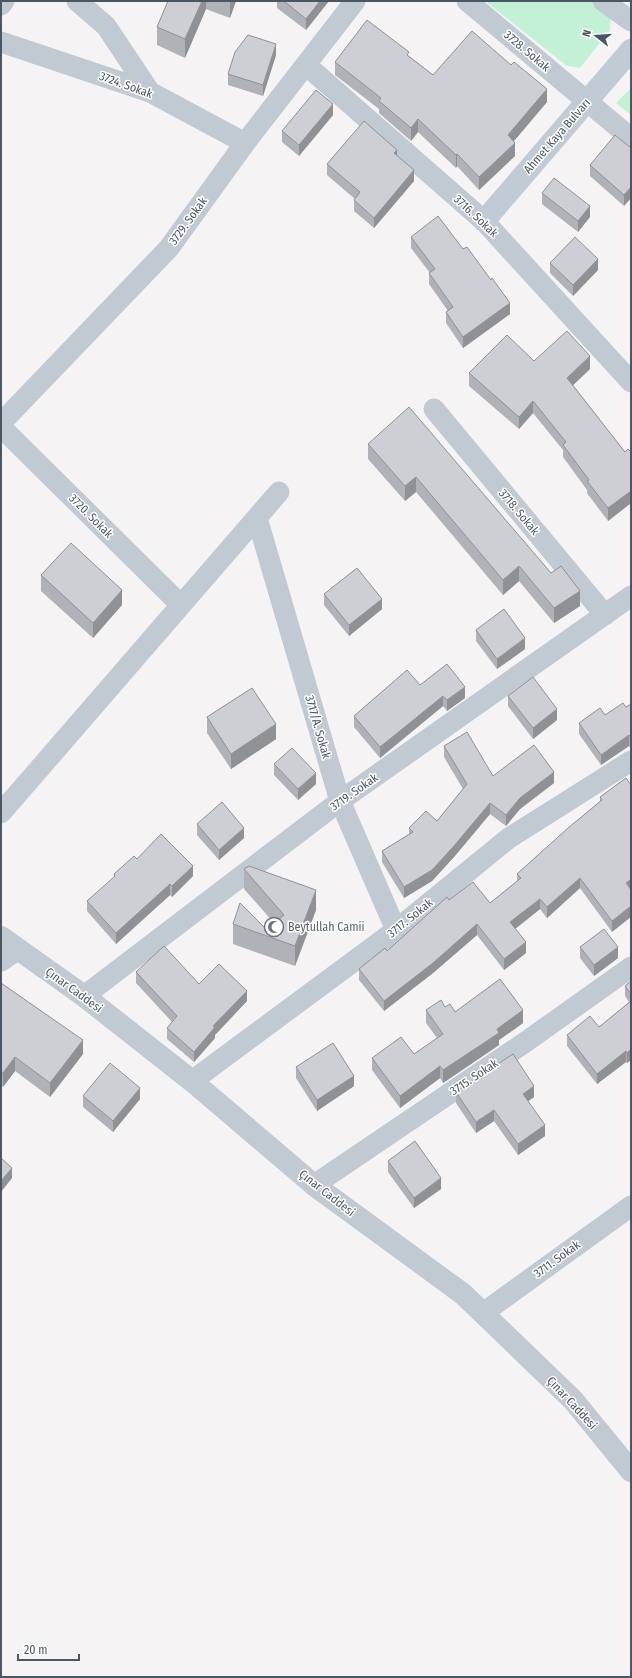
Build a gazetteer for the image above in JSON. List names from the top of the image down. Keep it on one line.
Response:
{"streets":{"main road":["Ahmet Kaya Bulvarı"],"street":["3728. Sokak","3724. Sokak","3716. Sokak","3729. Sokak","3718. Sokak","3720. Sokak","3717/A. Sokak","3719. Sokak","3717. Sokak","Çınar Caddesi","3715. Sokak","3711. Sokak"]},"crossings":[["3728. Sokak","Ahmet Kaya Bulvarı"],["3724. Sokak","3729. Sokak"],["Ahmet Kaya Bulvarı","3716. Sokak"],["3716. Sokak","3729. Sokak"],["3718. Sokak","3719. Sokak"],["3717/A. Sokak","3719. Sokak"],["3717/A. Sokak","3717. Sokak"],["3719. Sokak","Çınar Caddesi"],["3717. Sokak","Çınar Caddesi"],["Çınar Caddesi","3715. Sokak"],["Çınar Caddesi","3711. Sokak"]],"places":{"mosque":["Beytullah Camii"]},"scale_bar":"20 m","north":"left"}
